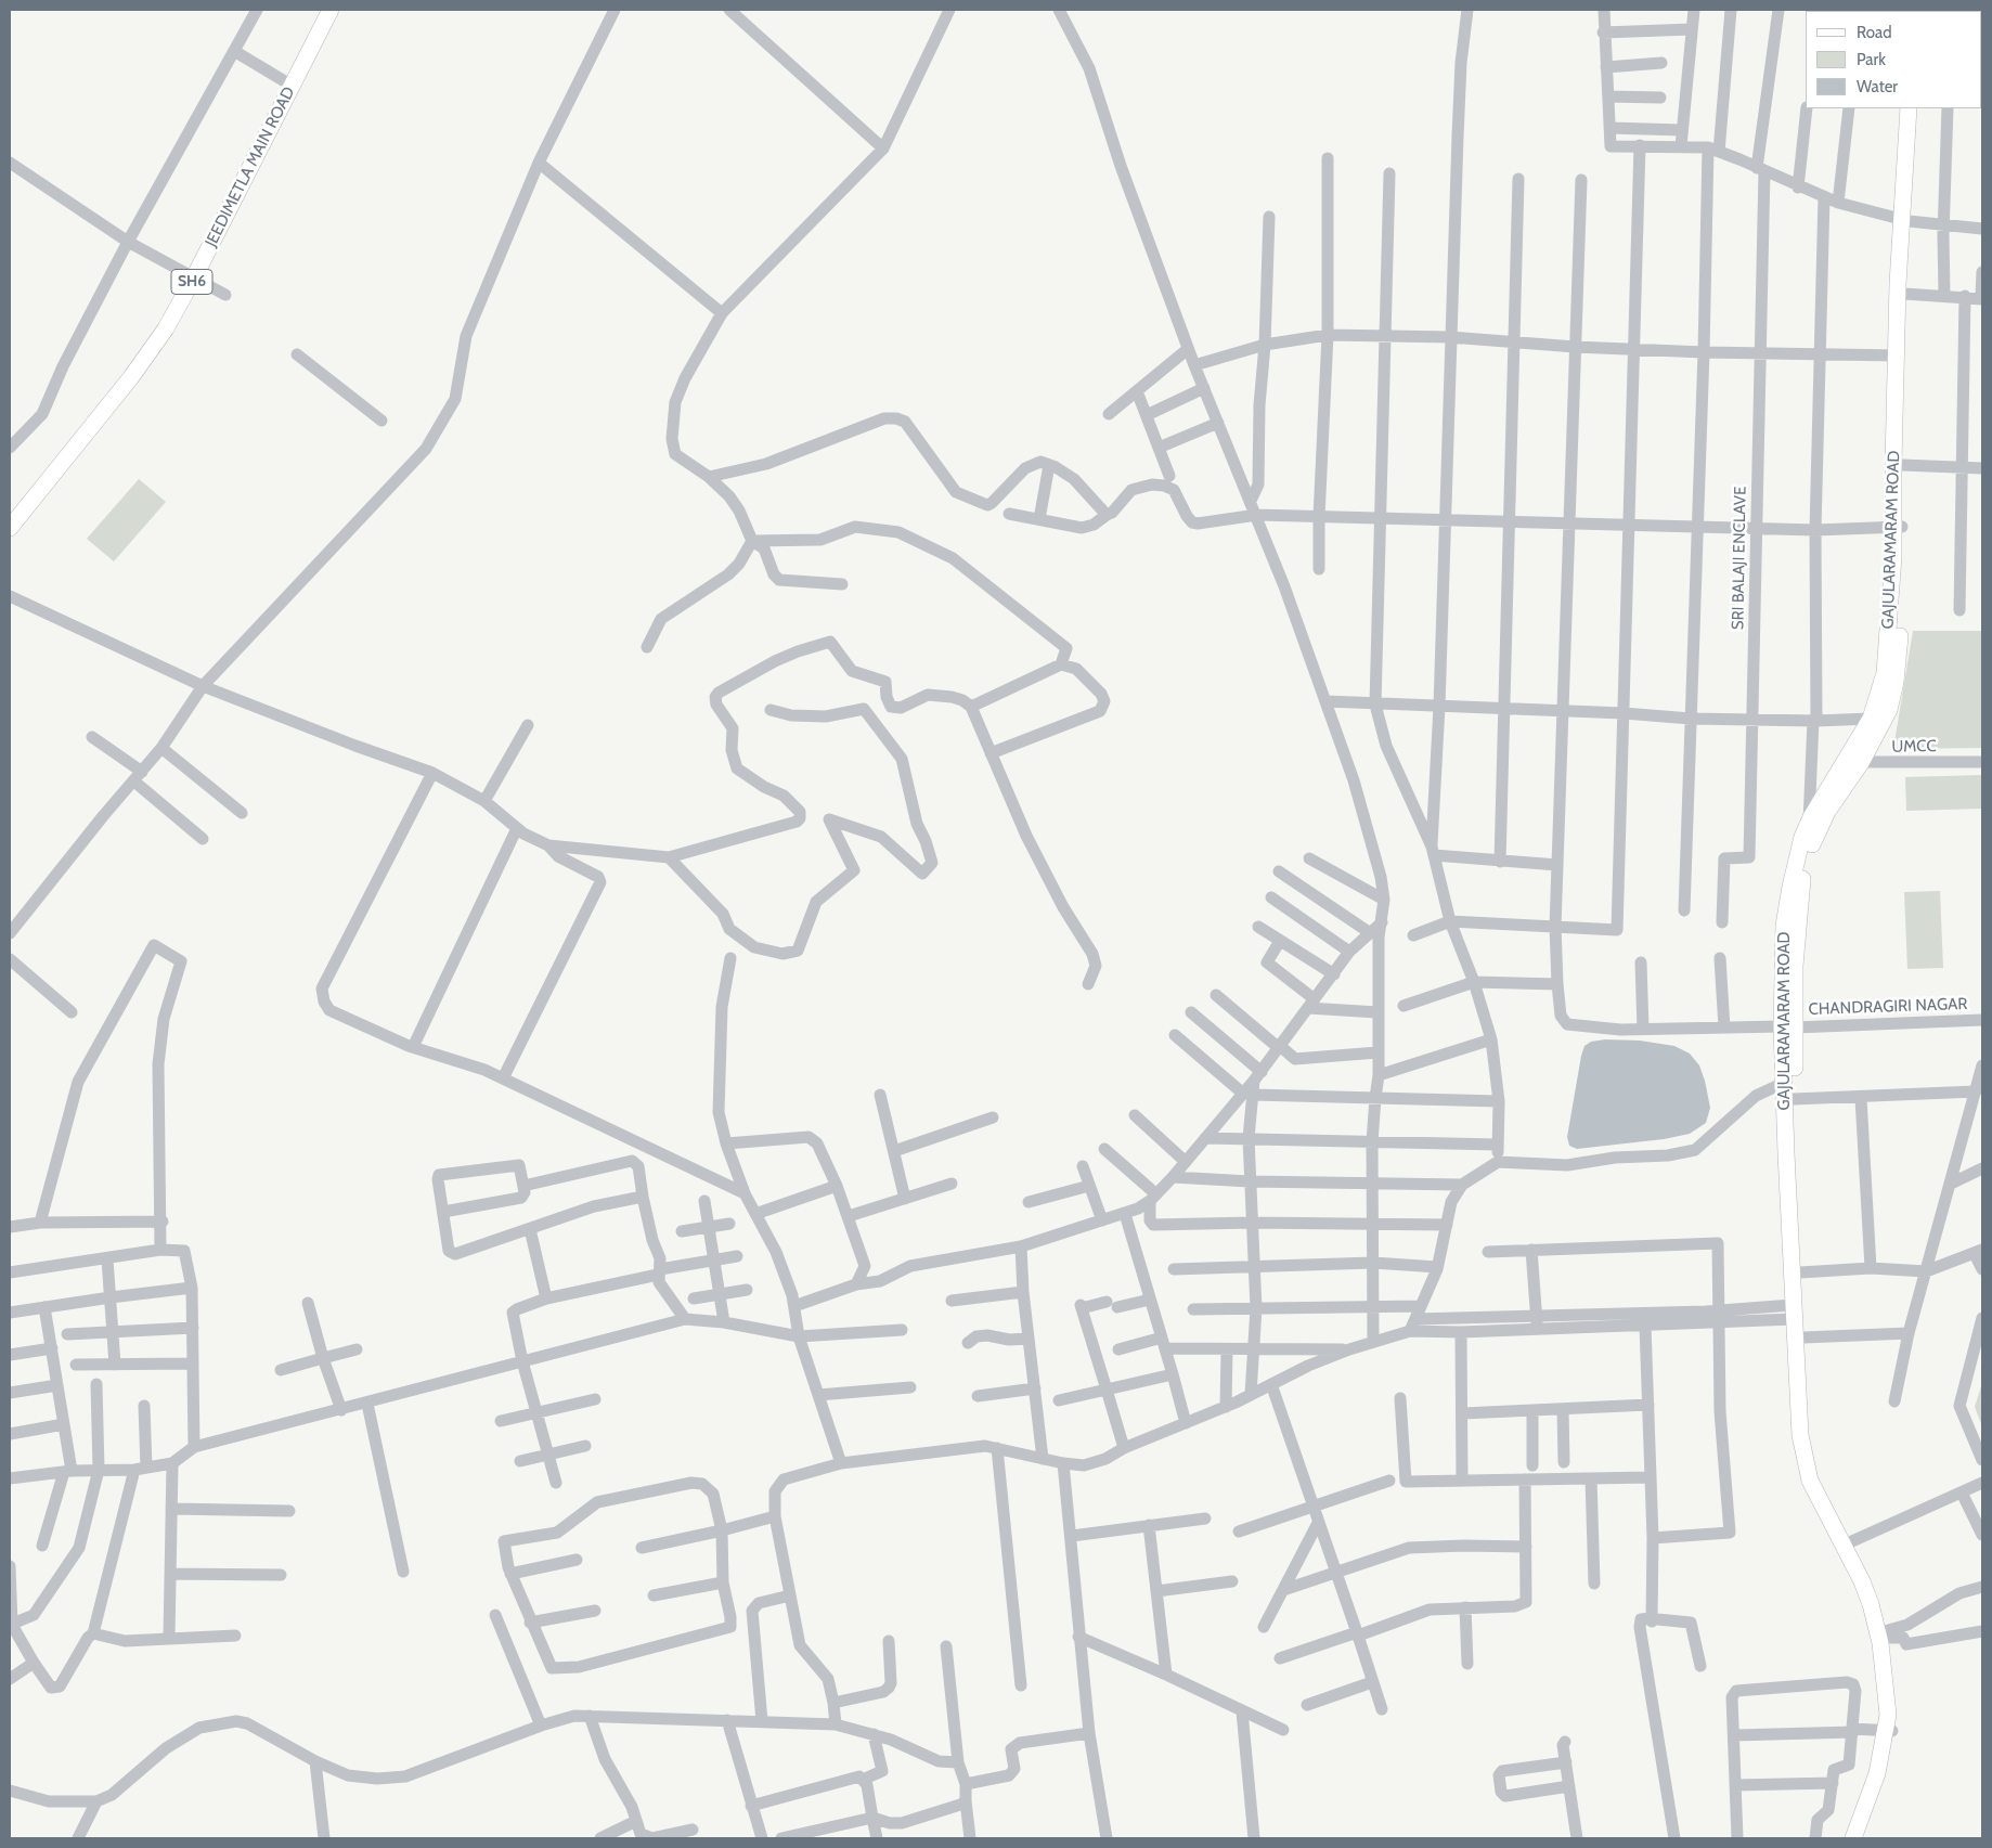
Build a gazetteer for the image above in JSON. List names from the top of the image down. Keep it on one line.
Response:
{"streets":{"main road":["JEEDIMETLA MAIN ROAD","SH6","GAJULARAMARAM ROAD"],"street":["SRI BALAJI ENCLAVE","UMCC","CHANDRAGIRI NAGAR"]},"crossings":[["GAJULARAMARAM ROAD","UMCC"],["GAJULARAMARAM ROAD","CHANDRAGIRI NAGAR"]],"legend":["Road","Park","Water"]}
